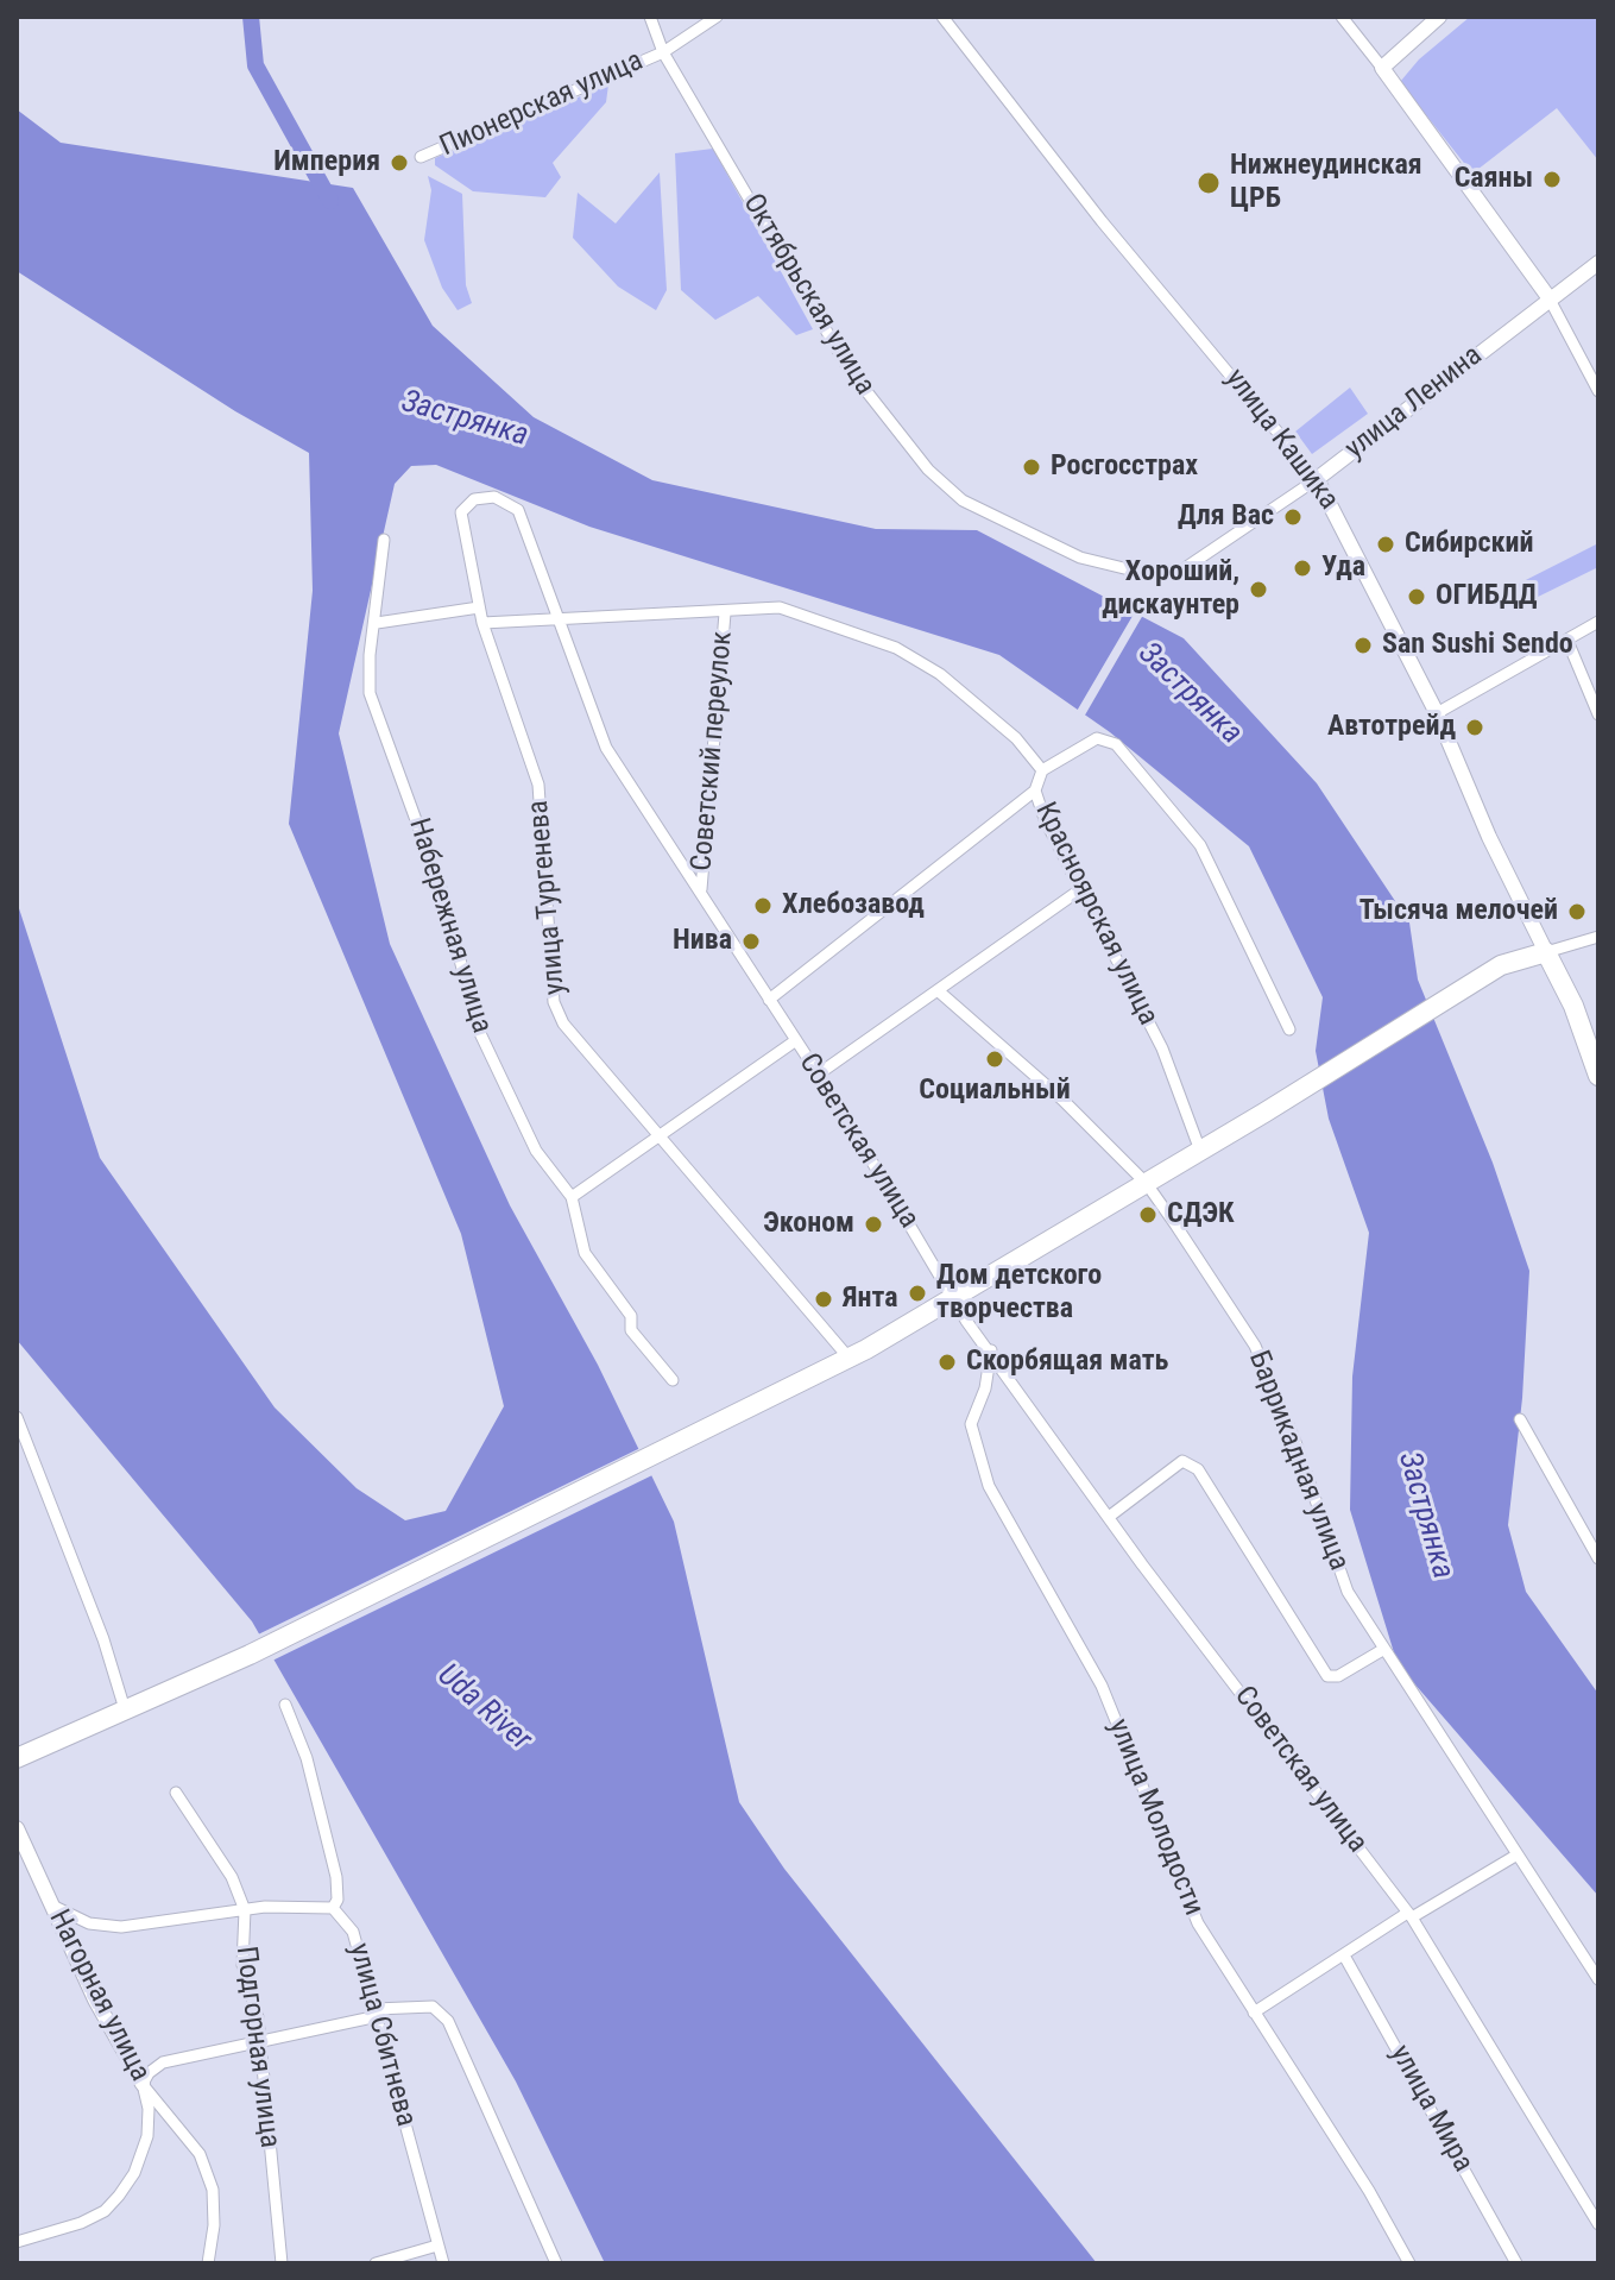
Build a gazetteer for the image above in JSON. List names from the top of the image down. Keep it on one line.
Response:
{"streets":{"highway":["улица Кашика"],"street":["Пионерская улица","Октябрьская улица","улица Ленина","Советский переулок","улица Тургенева","Красноярская улица","Набережная улица","Советская улица","Баррикадная улица","улица Молодости","Нагорная улица","улица Сбитнева","Подгорная улица","улица Мира"]},"crossings":[["Пионерская улица","Октябрьская улица"],["Октябрьская улица","улица Ленина"],["улица Ленина","улица Кашика"],["Советский переулок","Красноярская улица"],["Советский переулок","Советская улица"],["улица Тургенева","Красноярская улица"],["улица Тургенева","Советская улица"],["Красноярская улица","Советская улица"],["Советская улица","улица Молодости"]],"water":["Застрянка","Uda River"],"places":["Империя","Саяны","Нижнеудинская ЦРБ","Росгосстрах","Для Вас","Сибирский","Уда","Хороший, дискаунтер","ОГИБДД","San Sushi Sendo","Автотрейд","Хлебозавод","Тысяча мелочей","Нива","Социальный","СДЭК","Эконом","Дом детского творчества","Янта","Скорбящая мать"]}
